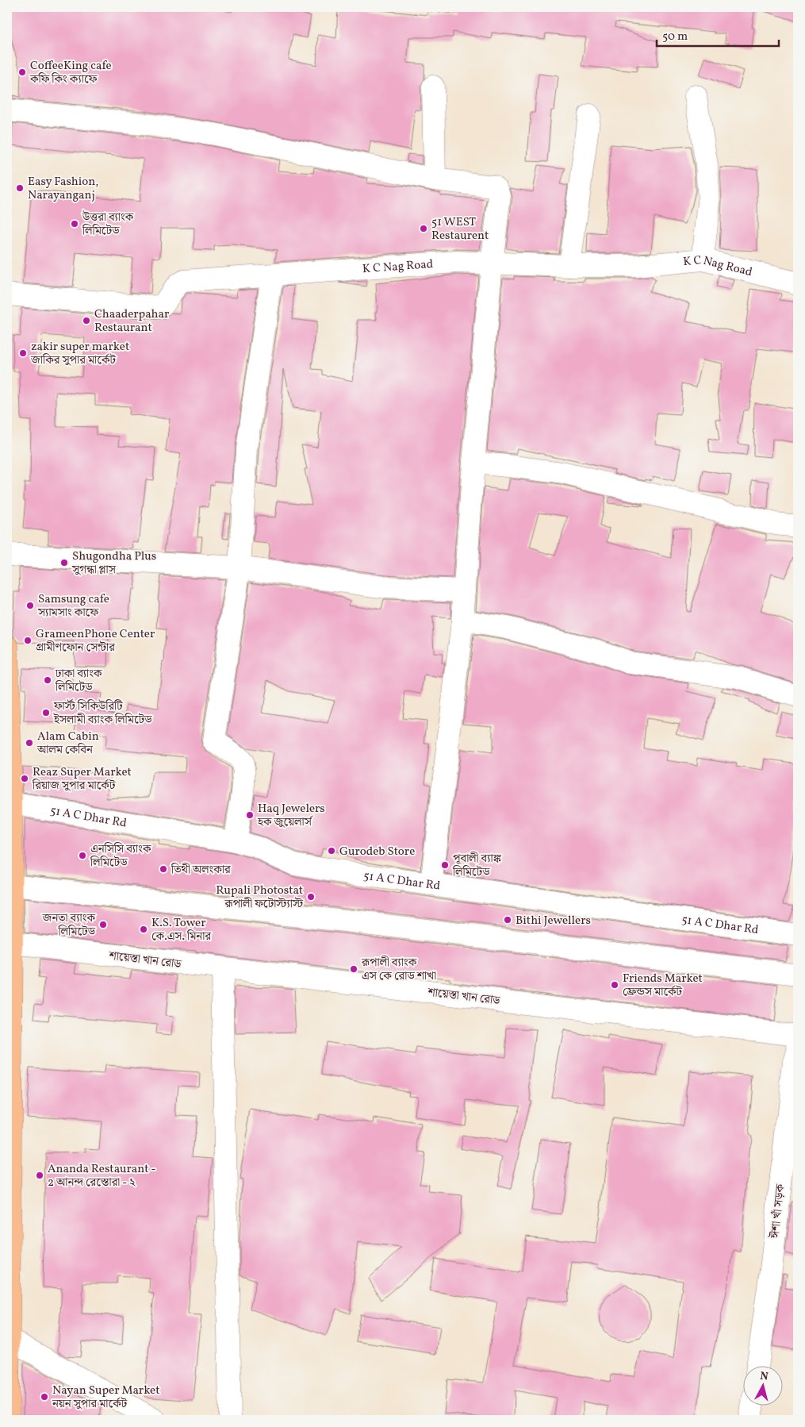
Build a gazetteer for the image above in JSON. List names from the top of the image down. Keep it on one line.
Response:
{"streets":{"street":["K C Nag Road","51 A C Dhar Rd","শায়েস্তা খান রোড","ঈশা খাঁ সড়ক"]},"places":["CoffeeKing cafe কফি কিং ক্যাফে","Easy Fashion, Narayanganj","উত্তরা ব্যাংক লিমিটেড","51 WEST Restaurent","Chaaderpahar Restaurant","zakir super market জাকির সুপার মার্কেট","Shugondha Plus সুগন্ধা প্লাস","Samsung cafe স্যামসাং কাফে","GrameenPhone Center গ্রামীণফোন সেন্টার","ঢাকা ব্যাংক লিমিটেড","ফার্স্ট সিকিউরিটি ইসলামী ব্যাংক লিমিটেড","Alam Cabin আলম কেবিন","Reaz Super Market রিয়াজ সুপার মার্কেট","Haq Jewelers হক জুয়েলার্স","Gurodeb Store","এনসিসি ব্যাংক লিমিটেড","পূবালী ব্যাঙ্ক লিমিটেড","তিথী অলংকার","Rupali Photostat রূপালী ফটোস্ট্যাস্ট","Bithi Jewellers","জনতা ব্যাংক লিমিটেড","K.S. Tower কে.এস. মিনার","রূপালী ব্যাংক এস কে রোড শাখা","Friends Market ফ্রেন্ডস মার্কেট","Ananda Restaurant - 2 আনন্দ রেস্তোরা - ২","Nayan Super Market নয়ন সুপার মার্কেট"],"scale_bar":"50 m","north":"top"}
